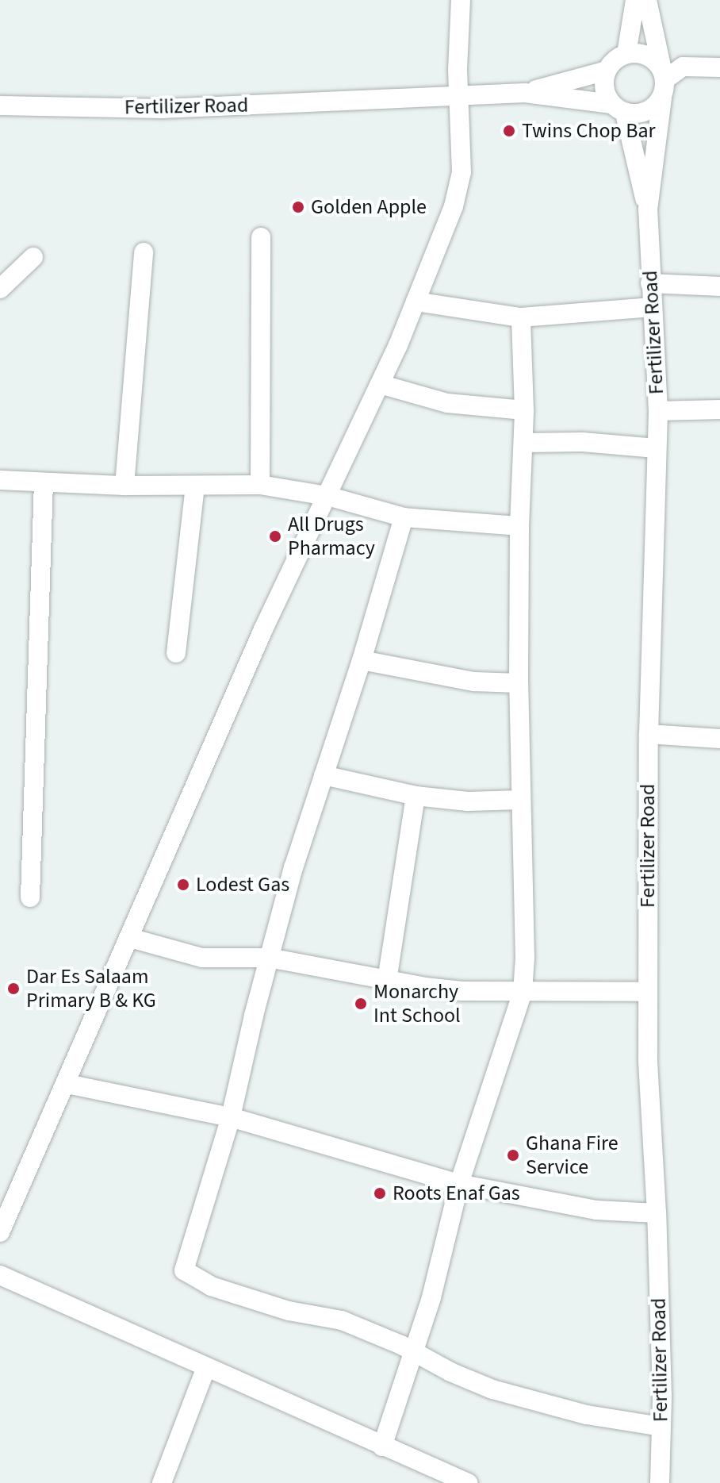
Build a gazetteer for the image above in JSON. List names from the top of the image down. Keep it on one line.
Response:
{"streets":{"street":["Fertilizer Road"]},"places":["Twins Chop Bar","Golden Apple","All Drugs Pharmacy","Lodest Gas","Dar Es Salaam Primary B & KG","Monarchy Int School","Ghana Fire Service","Roots Enaf Gas"]}
